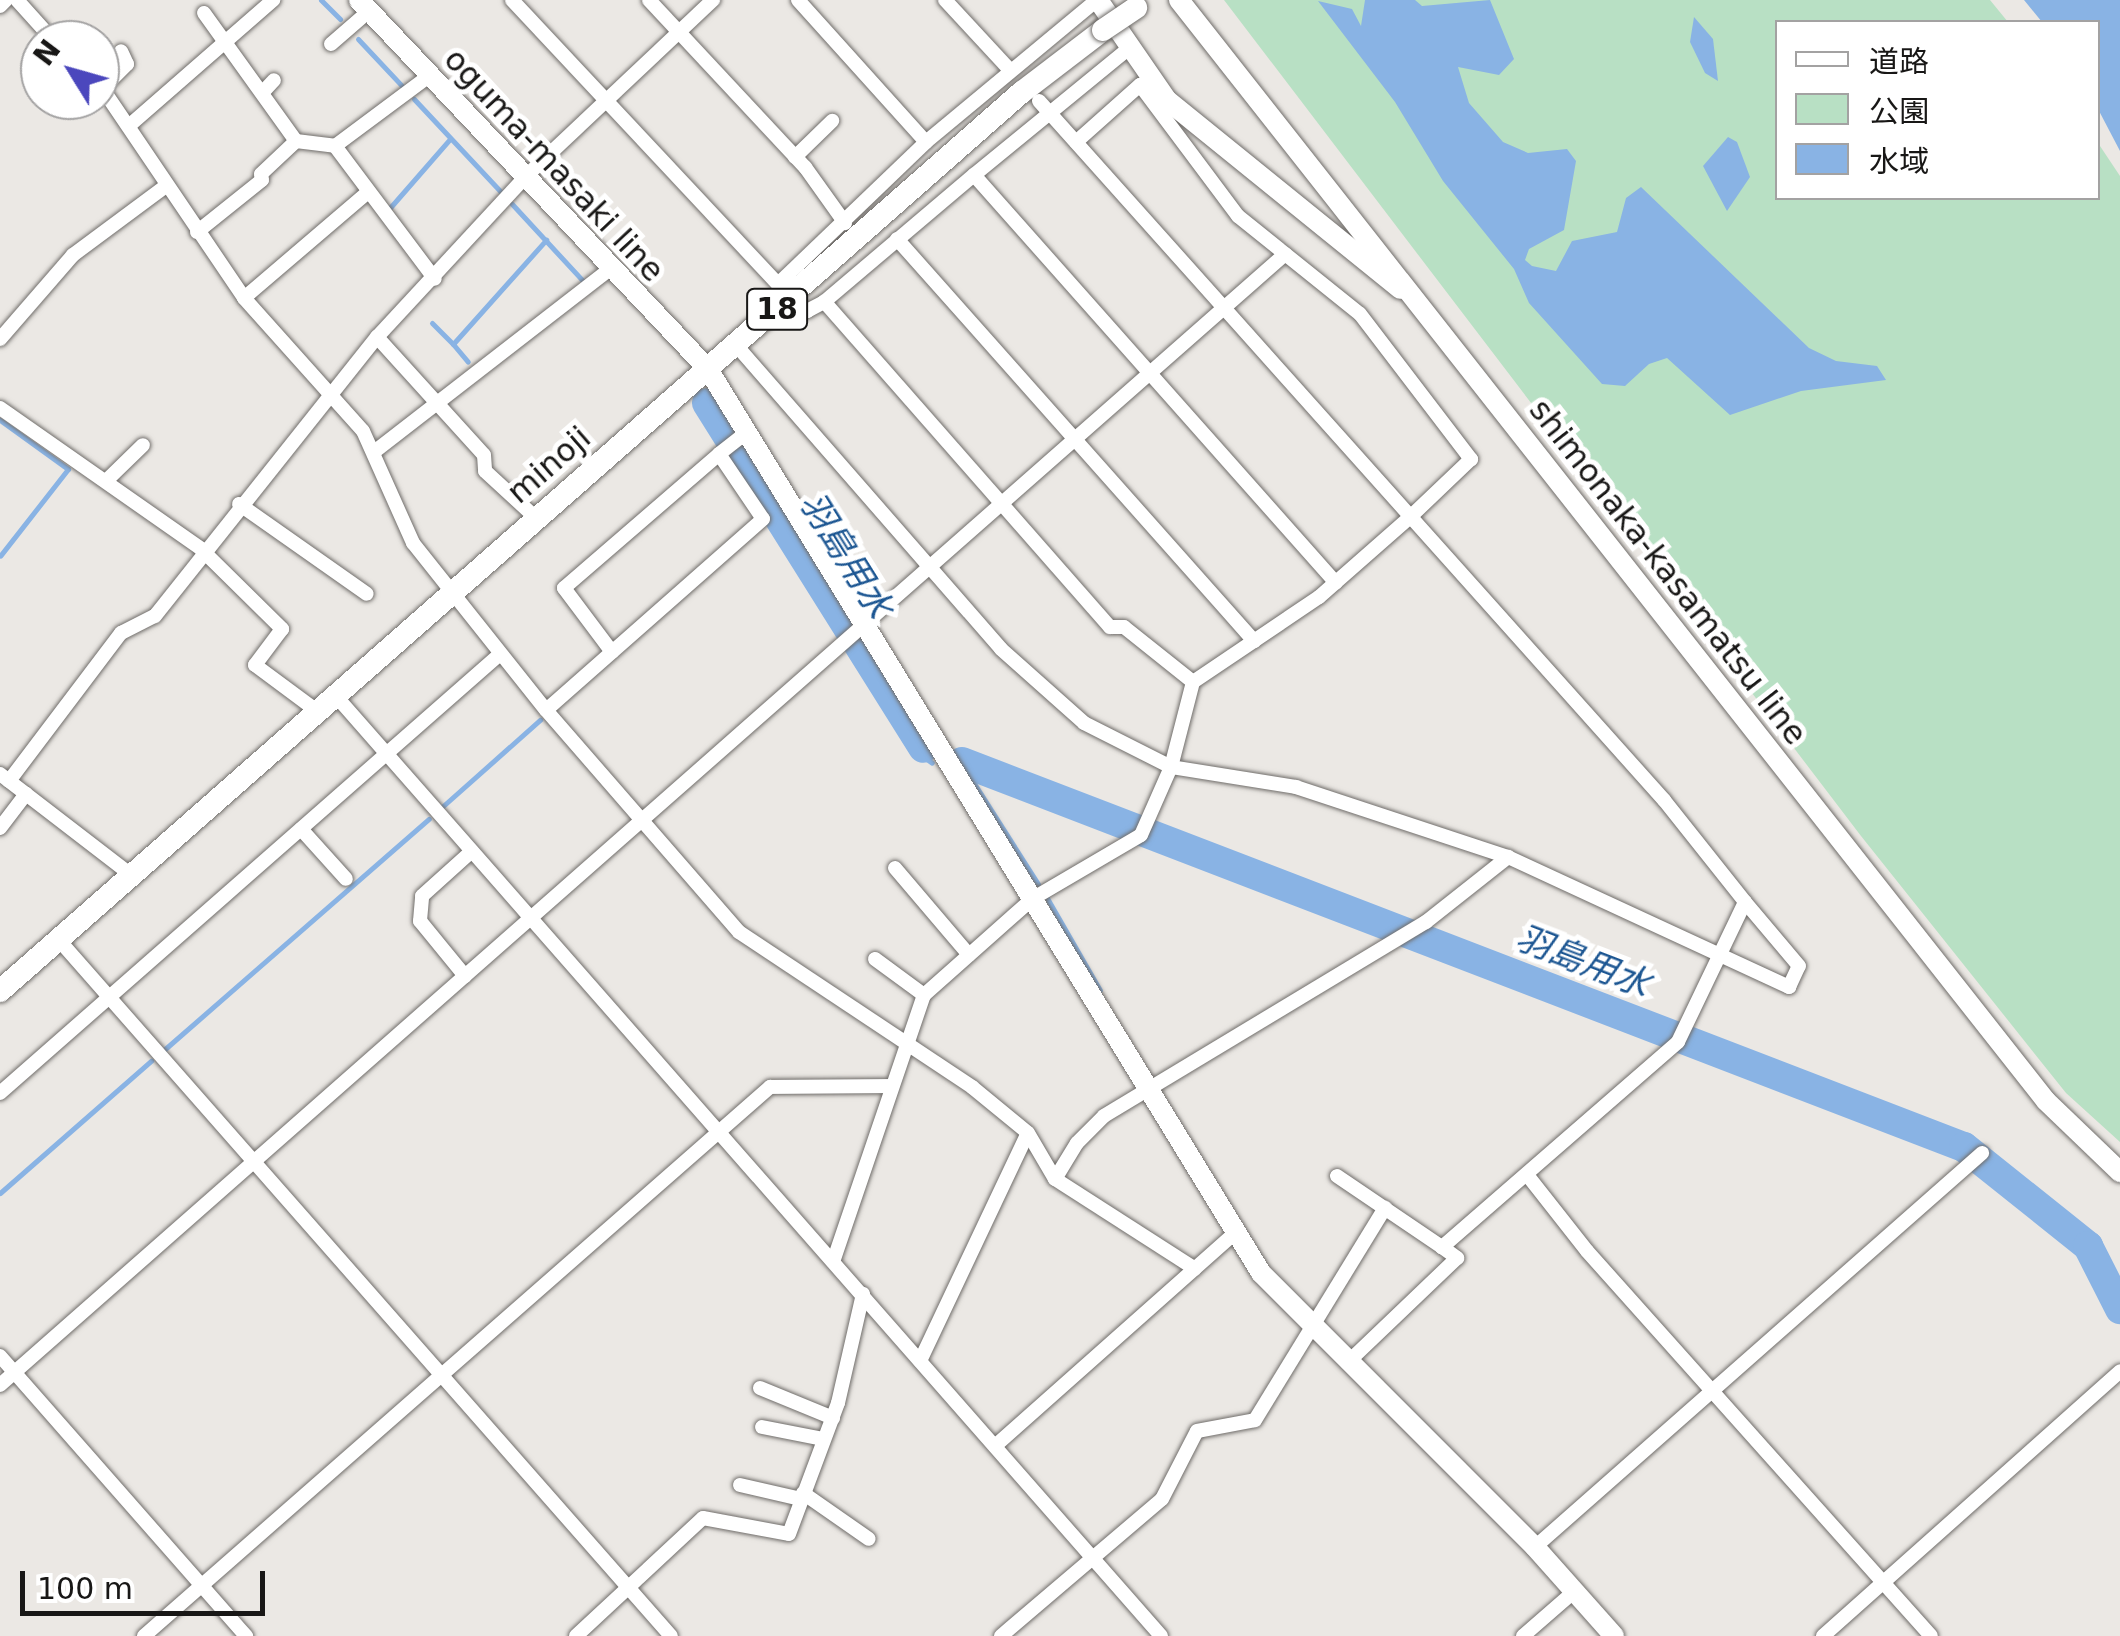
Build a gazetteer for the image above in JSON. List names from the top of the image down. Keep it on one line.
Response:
{"streets":{"main road":["oguma-masaki line","18","minoji","shimonaka-kasamatsu line"]},"crossings":[["oguma-masaki line","minoji"]],"water":["羽島用水"],"legend":["道路","公園","水域"],"scale_bar":"100 m","north":"top left"}
